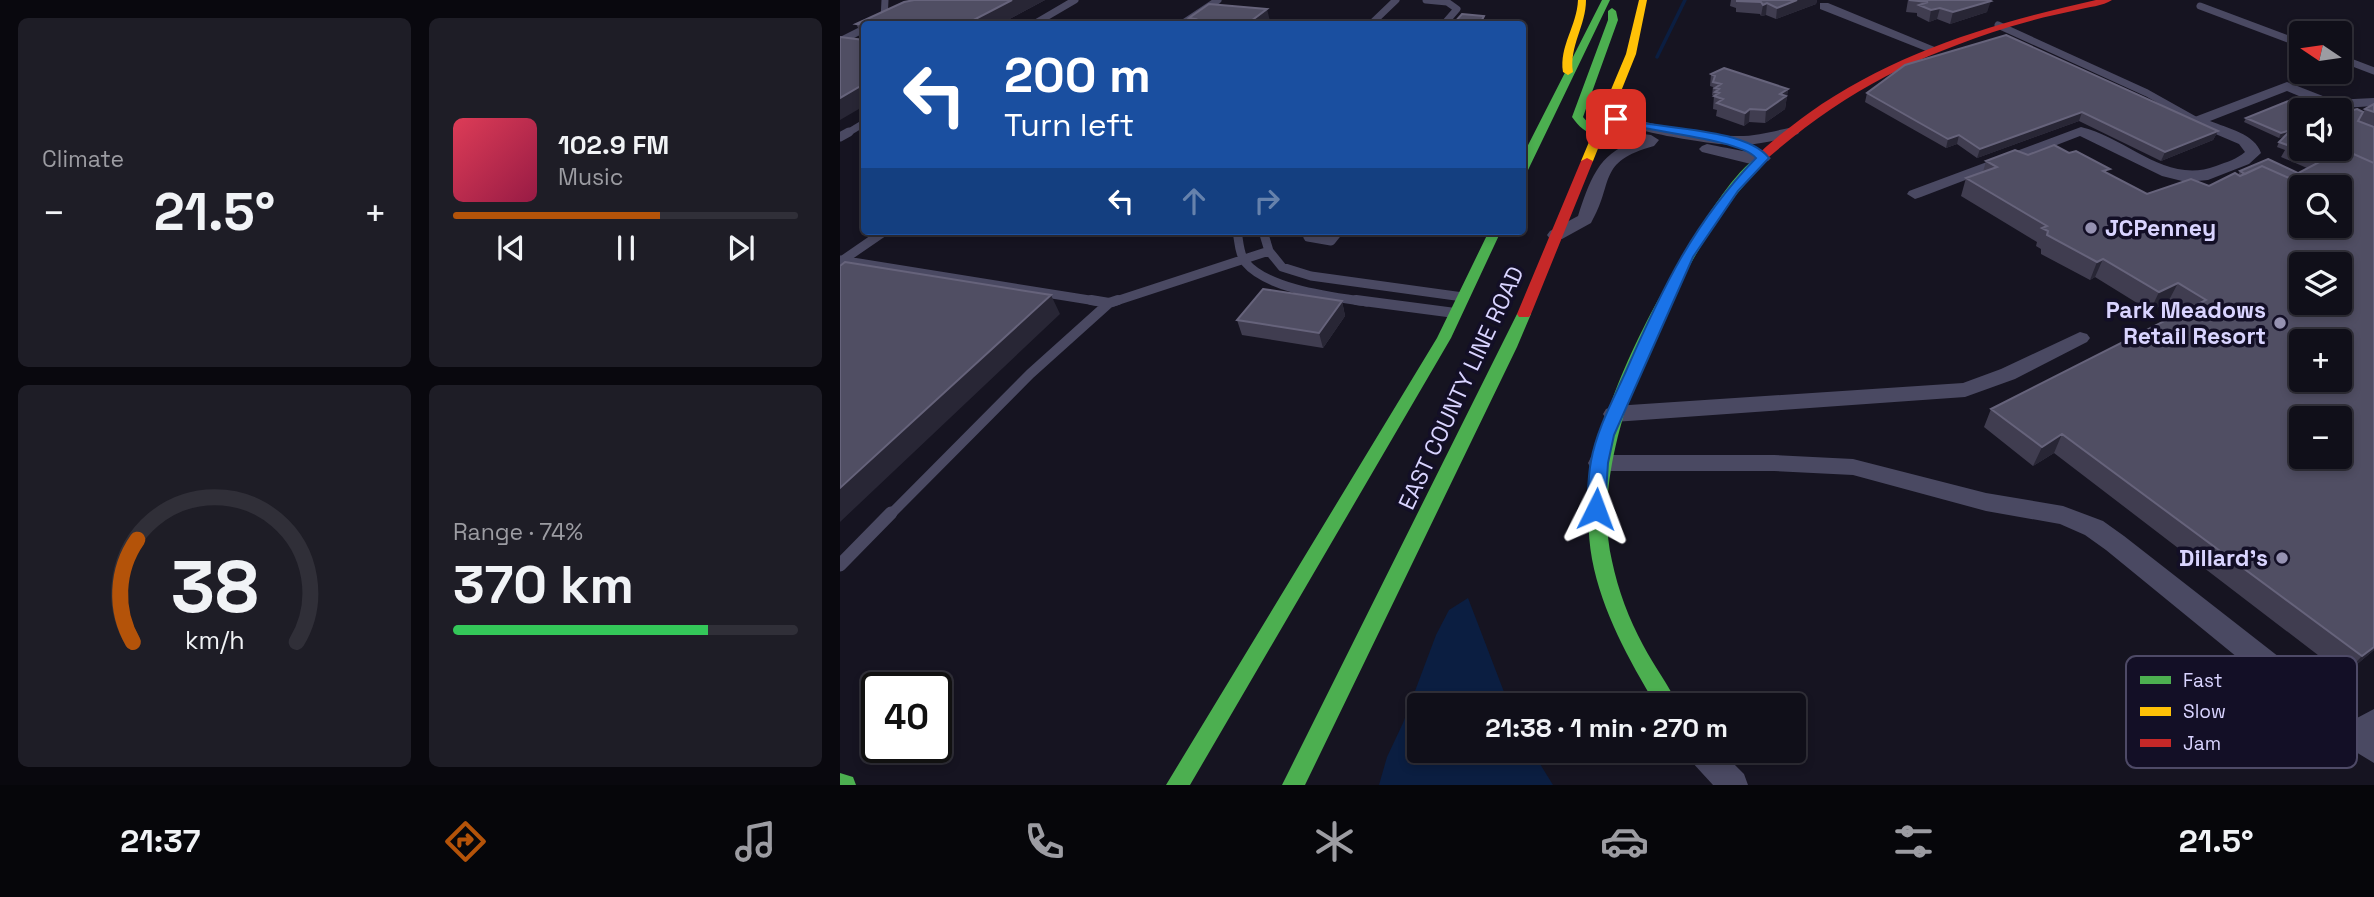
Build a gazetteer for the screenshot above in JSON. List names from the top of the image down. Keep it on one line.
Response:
{"streets":{"main road":["EAST COUNTY LINE ROAD"]},"places":["JCPenney","Park Meadows Retail Resort","Dillard's"],"legend":["Fast","Slow","Jam"],"north":"left","page":{"tile":["Climate",["Range · 74%","370 km"]],"map_buttons":["+","−"],"turn":["200 m","Turn left"],"song":["102.9 FM","Music"],"heat":["−","21.5°","+"],"limit":"40","trip":"21:38 · 1 min · 270 m","tabs":["21:37","21.5°"],"gauge":["38","km/h"]}}
